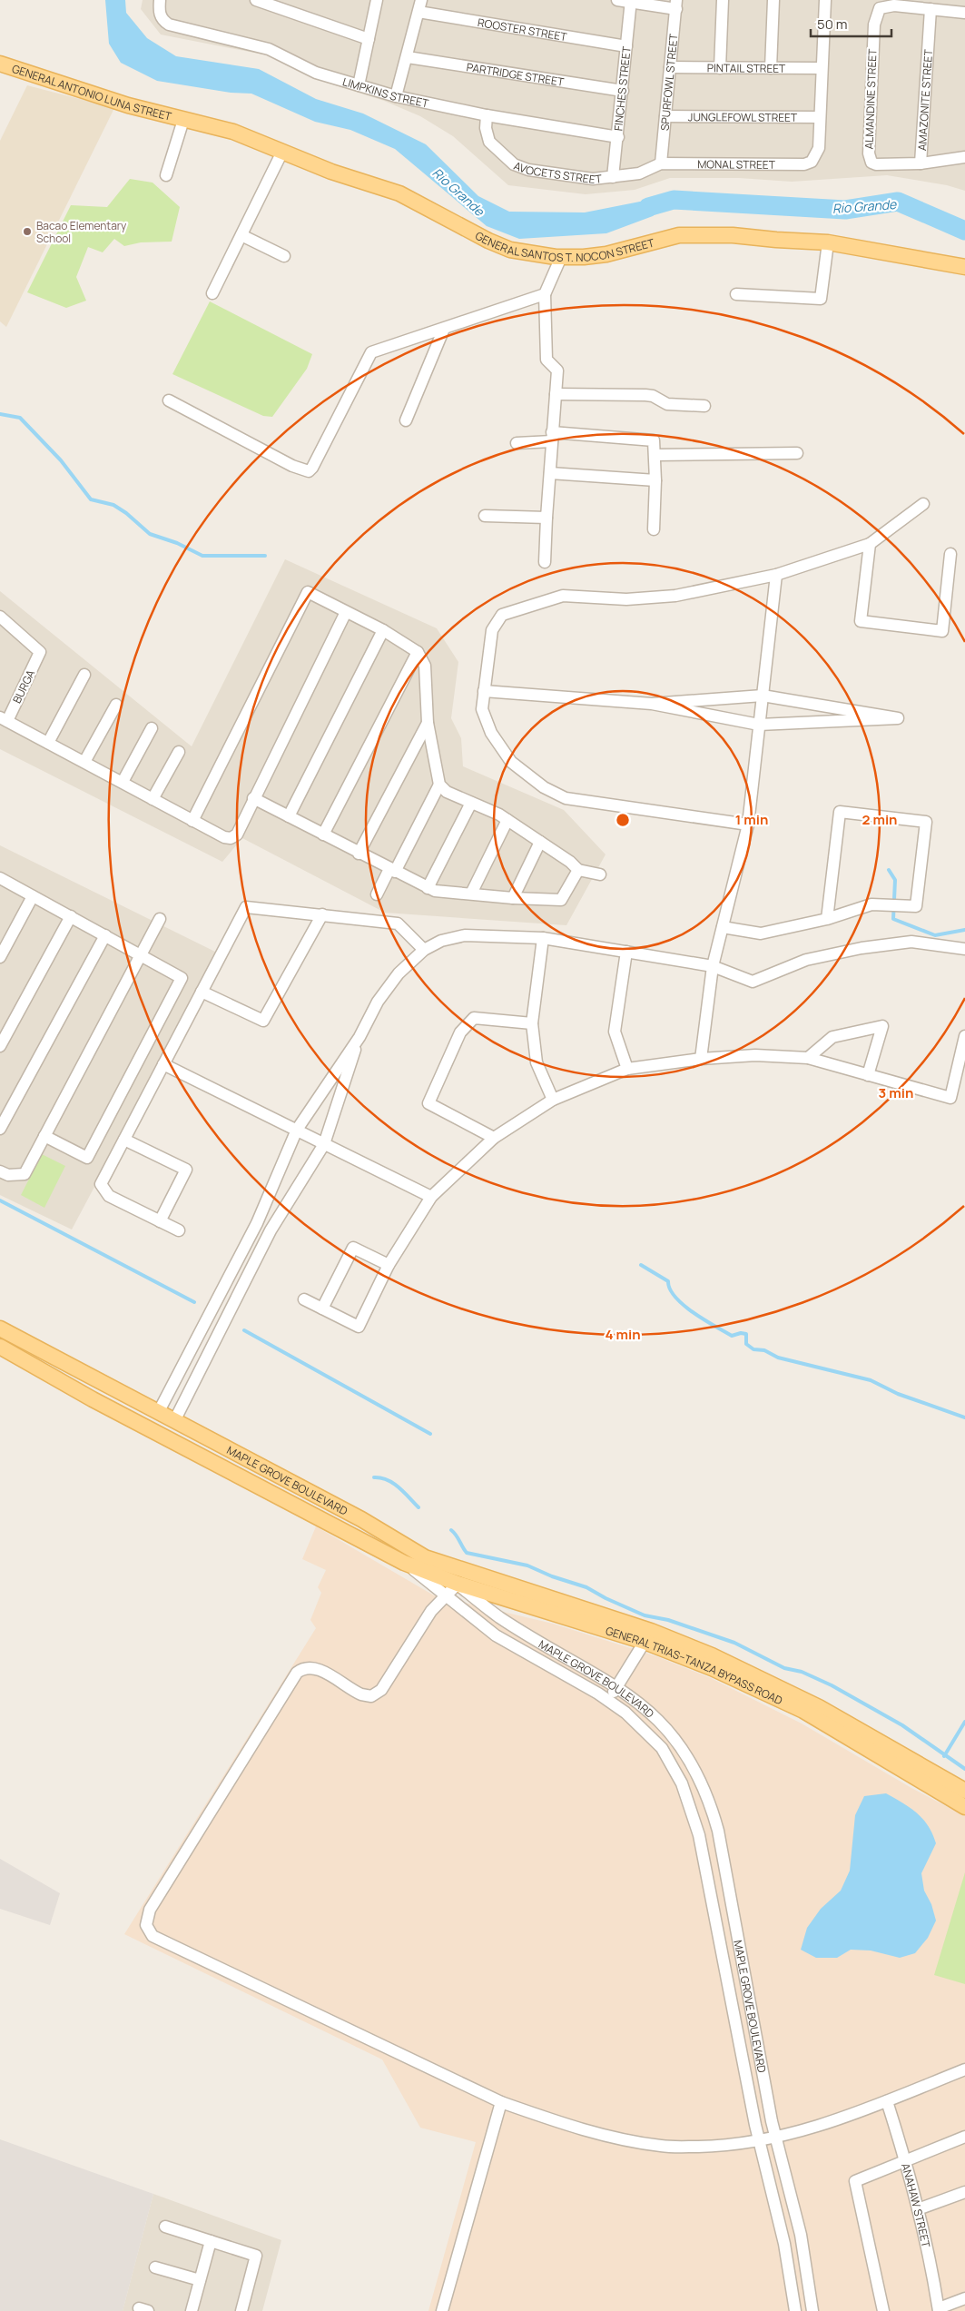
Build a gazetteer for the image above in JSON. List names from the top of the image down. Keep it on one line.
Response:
{"streets":{"main road":["GENERAL ANTONIO LUNA STREET","GENERAL SANTOS T. NOCON STREET","MAPLE GROVE BOULEVARD","GENERAL TRIAS–TANZA BYPASS ROAD"],"street":["ROOSTER STREET","PINTAIL STREET","PARTRIDGE STREET","SPURFOWL STREET","FINCHES STREET","LIMPKINS STREET","ALMANDINE STREET","AMAZONITE STREET","JUNGLEFOWL STREET","MONAL STREET","AVOCETS STREET","BURGA","ANAHAW STREET"]},"crossings":[["ROOSTER STREET","FINCHES STREET"],["PINTAIL STREET","SPURFOWL STREET"],["PARTRIDGE STREET","FINCHES STREET"],["SPURFOWL STREET","JUNGLEFOWL STREET"],["SPURFOWL STREET","MONAL STREET"],["SPURFOWL STREET","AVOCETS STREET"],["FINCHES STREET","LIMPKINS STREET"],["FINCHES STREET","AVOCETS STREET"],["GENERAL ANTONIO LUNA STREET","GENERAL SANTOS T. NOCON STREET"],["LIMPKINS STREET","AVOCETS STREET"],["ALMANDINE STREET","AMAZONITE STREET"],["JUNGLEFOWL STREET","MONAL STREET"],["MONAL STREET","AVOCETS STREET"],["MAPLE GROVE BOULEVARD","GENERAL TRIAS–TANZA BYPASS ROAD"]],"water":["Rio Grande"],"places":["Bacao Elementary School"],"scale_bar":"50 m","rings":["1 min","2 min","3 min","4 min"]}
